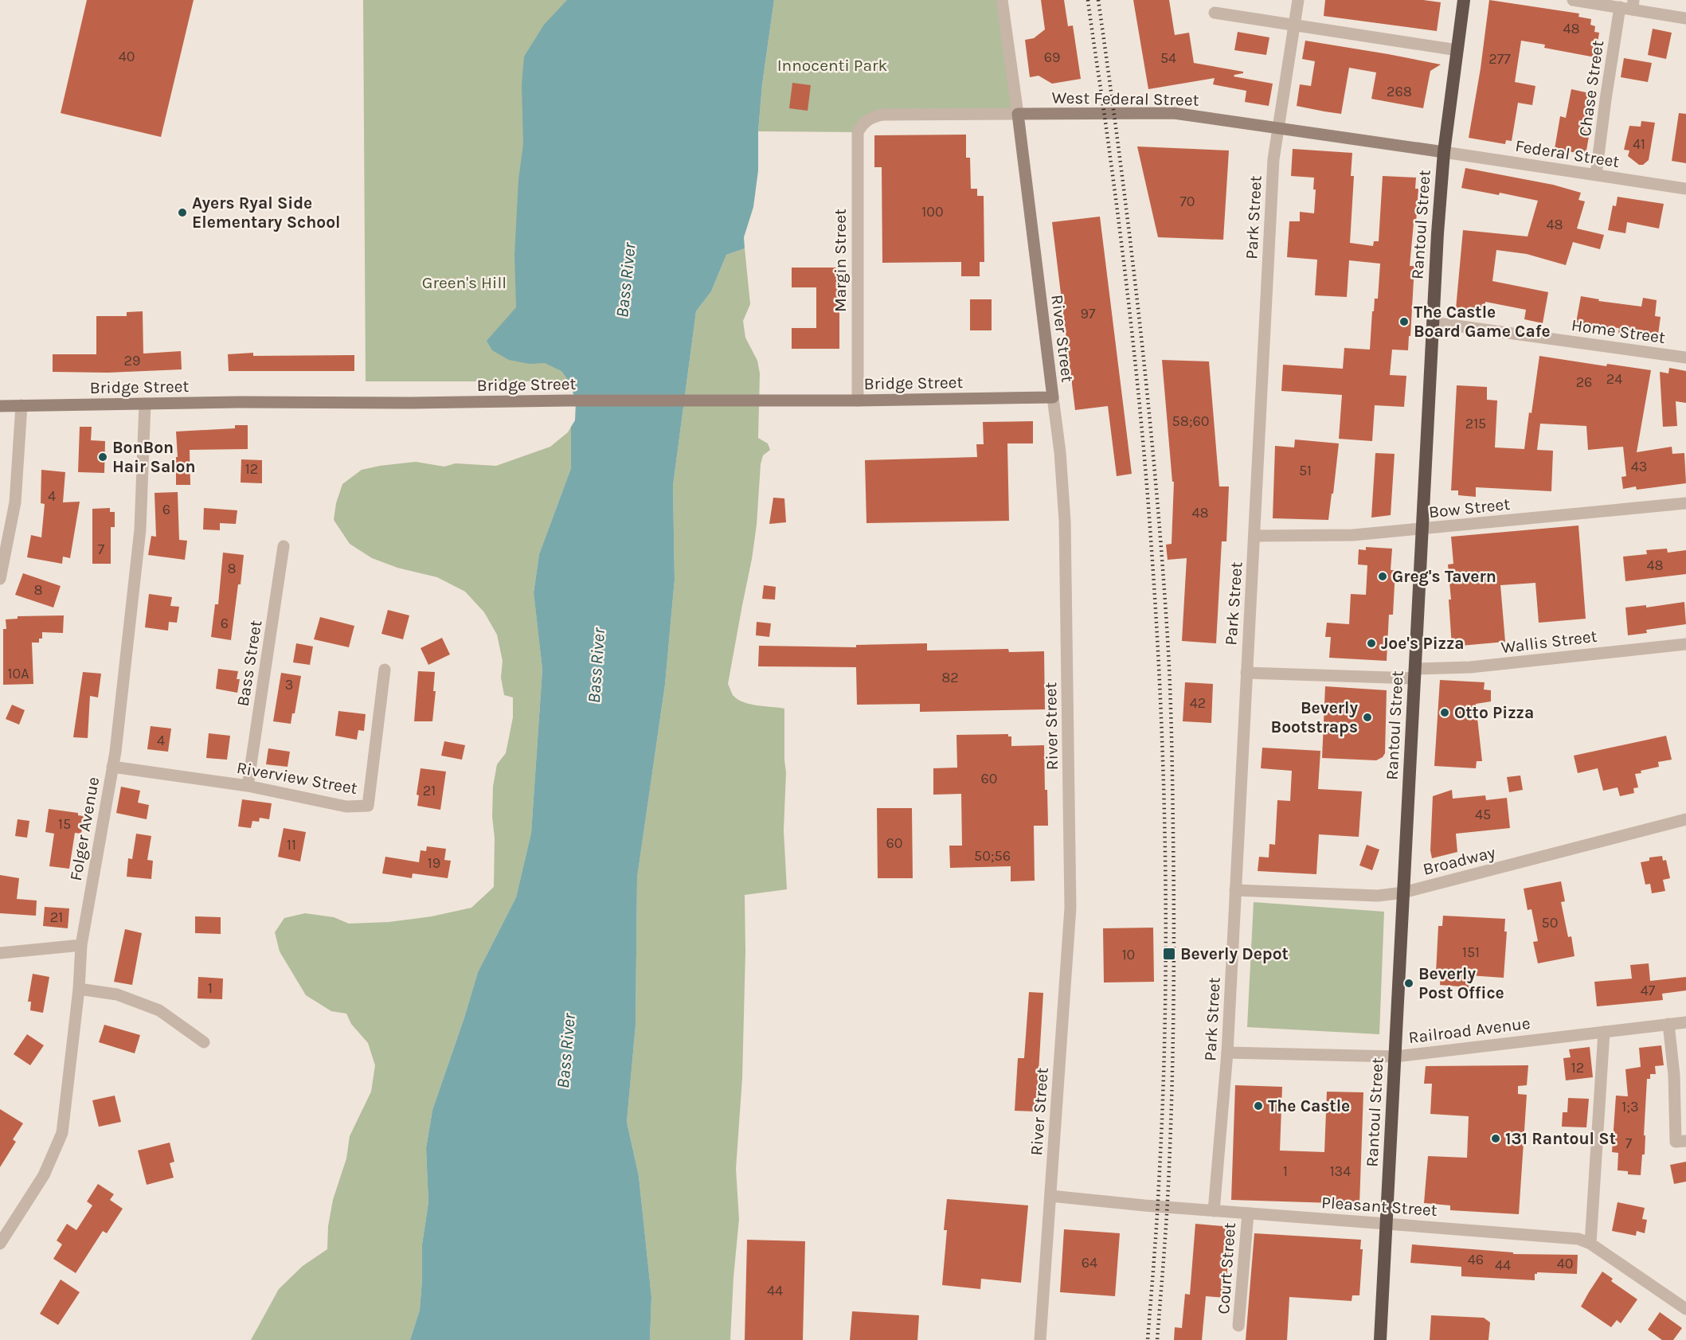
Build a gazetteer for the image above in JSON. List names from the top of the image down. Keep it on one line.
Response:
{"streets":{"highway":["Rantoul Street"],"main road":["West Federal Street","River Street","Bridge Street"],"street":["Chase Street","Federal Street","Park Street","Margin Street","Home Street","Bow Street","Wallis Street","Bass Street","Riverview Street","Folger Avenue","Broadway","Railroad Avenue","Pleasant Street","Court Street"]},"crossings":[["Chase Street","Federal Street"],["West Federal Street","Federal Street"],["West Federal Street","Park Street"],["West Federal Street","Rantoul Street"],["West Federal Street","Margin Street"],["West Federal Street","River Street"],["Federal Street","Rantoul Street"],["Park Street","Bow Street"],["Park Street","Wallis Street"],["Park Street","Broadway"],["Park Street","Railroad Avenue"],["Park Street","Pleasant Street"],["Rantoul Street","Home Street"],["Rantoul Street","Bow Street"],["Rantoul Street","Wallis Street"],["Rantoul Street","Broadway"],["Rantoul Street","Railroad Avenue"],["Rantoul Street","Pleasant Street"],["Margin Street","Bridge Street"],["River Street","Bridge Street"],["River Street","Pleasant Street"],["Bridge Street","Folger Avenue"],["Bass Street","Riverview Street"],["Riverview Street","Folger Avenue"],["Pleasant Street","Court Street"]],"water":["Bass River"],"parks":["Innocenti Park","Green's Hill"],"places":{"other":["Ayers Ryal Side Elementary School","The Castle Board Game Cafe","BonBon Hair Salon","Greg's Tavern","Joe's Pizza","Otto Pizza","Beverly Bootstraps","Beverly Post Office","The Castle","131 Rantoul St"],"transit":["Beverly Depot"]},"house_numbers":["48","40","69","54","277","268","41","70","100","48","97","29","24","26","58;60","215","43","12","51","4","6","48","7","48","8","8","6","10A","82","3","42","4","60","21","45","15","60","11","50;56","19","21","50","151","10","1","47","12","1;3","7","1","134","46","64","40","44","44"]}
